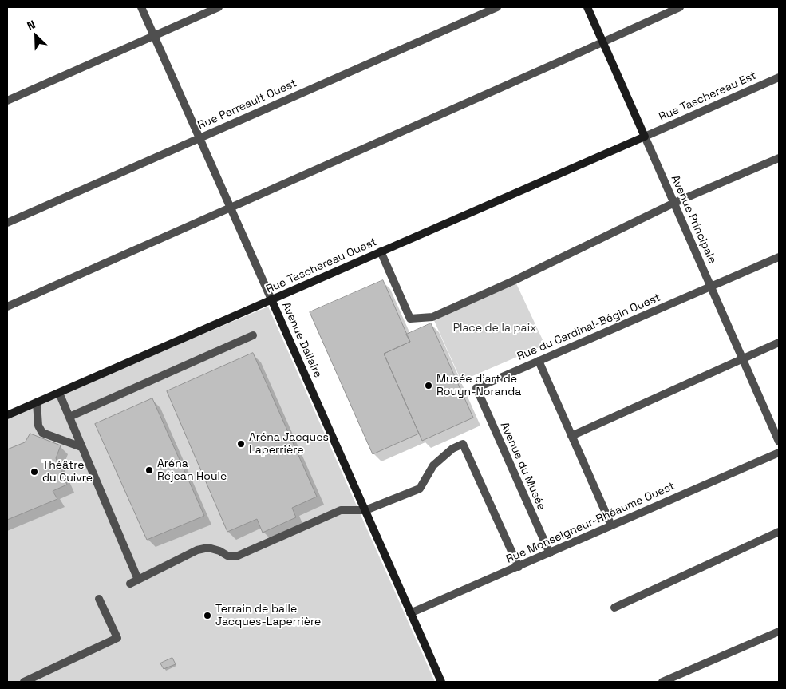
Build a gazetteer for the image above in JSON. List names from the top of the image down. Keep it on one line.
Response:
{"streets":{"street":["Rue Taschereau Est","Rue Perreault Ouest","Avenue Principale","Rue Taschereau Ouest","Rue du Cardinal-Bégin Ouest","Avenue Dallaire","Avenue du Musée","Rue Monseigneur-Rhéaume Ouest"]},"crossings":[["Rue Taschereau Est","Avenue Principale"],["Rue Taschereau Est","Rue Taschereau Ouest"],["Rue Perreault Ouest","Avenue Dallaire"],["Avenue Principale","Rue Taschereau Ouest"],["Avenue Principale","Rue du Cardinal-Bégin Ouest"],["Rue Taschereau Ouest","Avenue Dallaire"],["Rue du Cardinal-Bégin Ouest","Avenue du Musée"],["Avenue Dallaire","Rue Monseigneur-Rhéaume Ouest"],["Avenue du Musée","Rue Monseigneur-Rhéaume Ouest"]],"parks":["Place de la paix"],"places":["Musée d'art de Rouyn-Noranda","Aréna Jacques Laperrière","Aréna Réjean Houle","Théâtre du Cuivre","Terrain de balle Jacques-Laperrière"],"north":"top left"}
